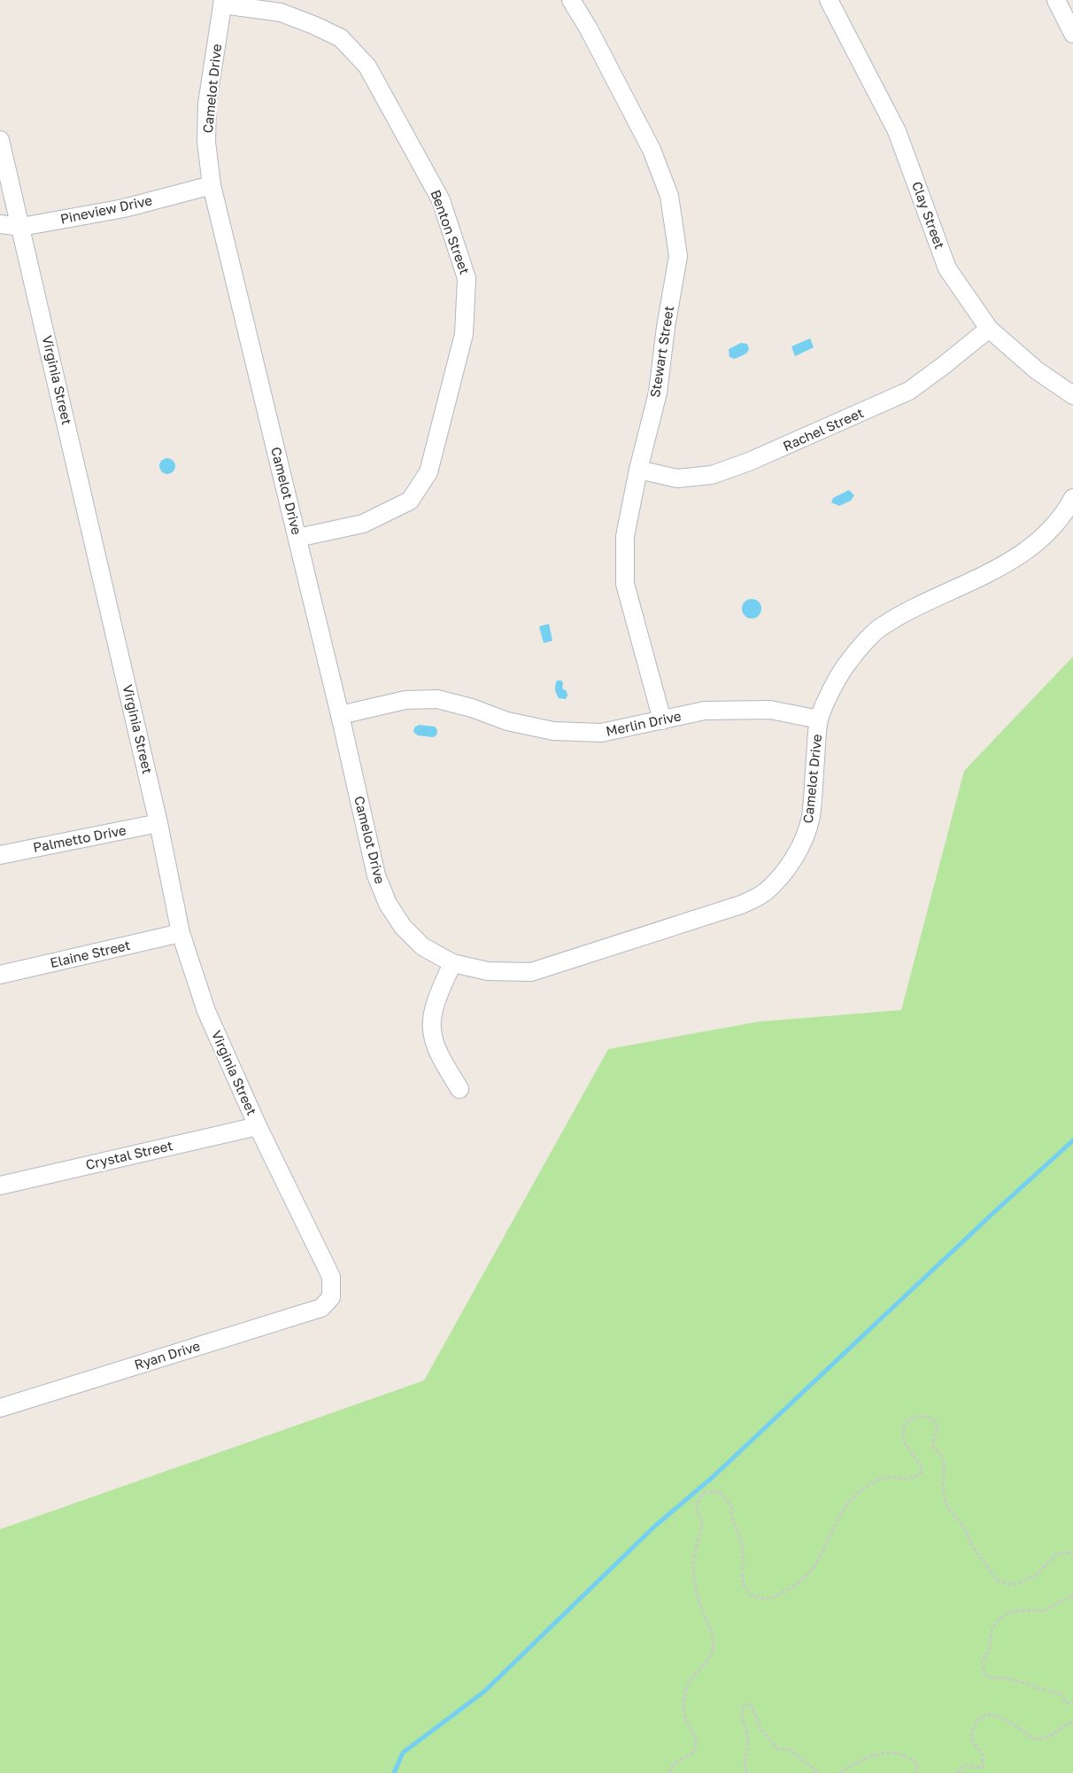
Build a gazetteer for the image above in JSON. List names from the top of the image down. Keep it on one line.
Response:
{"streets":{"street":["Camelot Drive","Pineview Drive","Clay Street","Benton Street","Stewart Street","Virginia Street","Rachel Street","Merlin Drive","Palmetto Drive","Elaine Street","Crystal Street","Ryan Drive"]},"crossings":[["Camelot Drive","Pineview Drive"],["Camelot Drive","Benton Street"],["Camelot Drive","Merlin Drive"],["Pineview Drive","Virginia Street"],["Clay Street","Rachel Street"],["Stewart Street","Rachel Street"],["Stewart Street","Merlin Drive"],["Virginia Street","Palmetto Drive"],["Virginia Street","Elaine Street"],["Virginia Street","Crystal Street"],["Virginia Street","Ryan Drive"]]}
